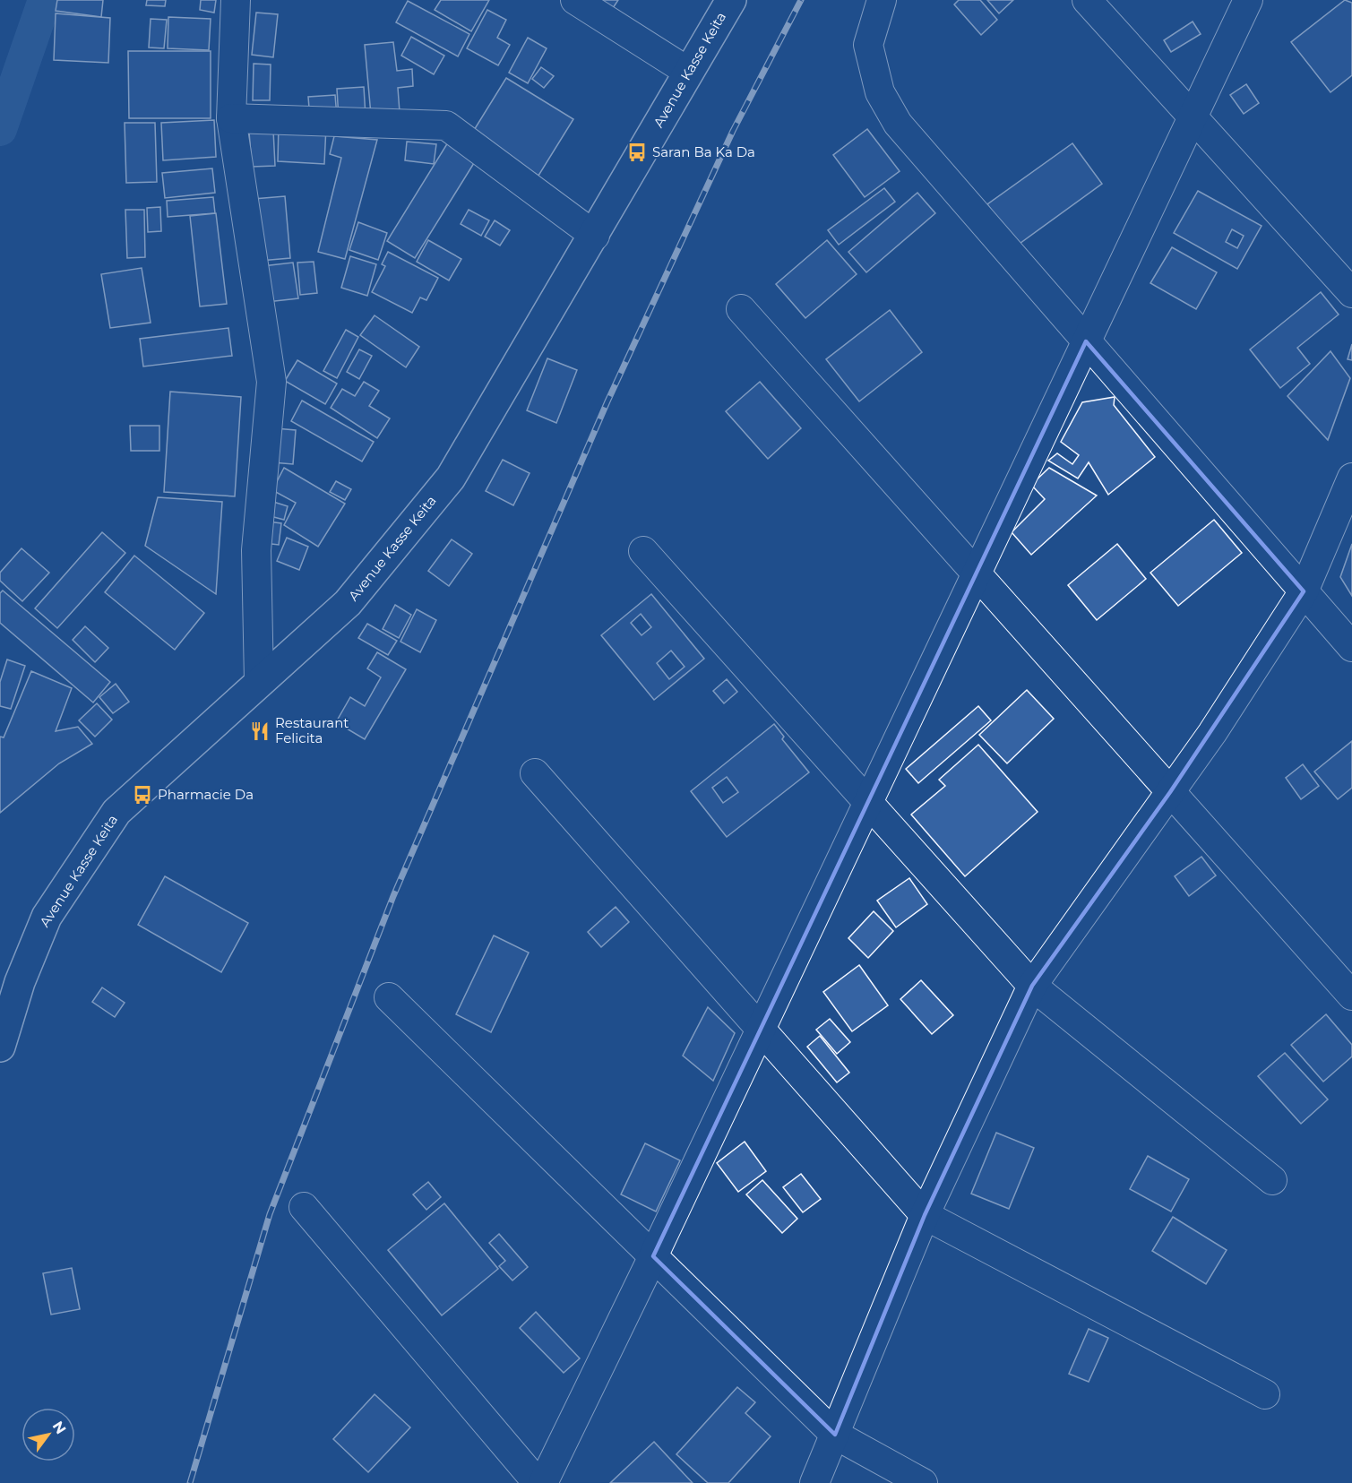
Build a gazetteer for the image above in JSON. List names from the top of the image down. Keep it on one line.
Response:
{"streets":{"main road":["Avenue Kasse Keita"]},"places":{"bus stop":["Saran Ba Ka Da","Pharmacie Da"],"restaurant":["Restaurant Felicita"]},"north":"top right"}
